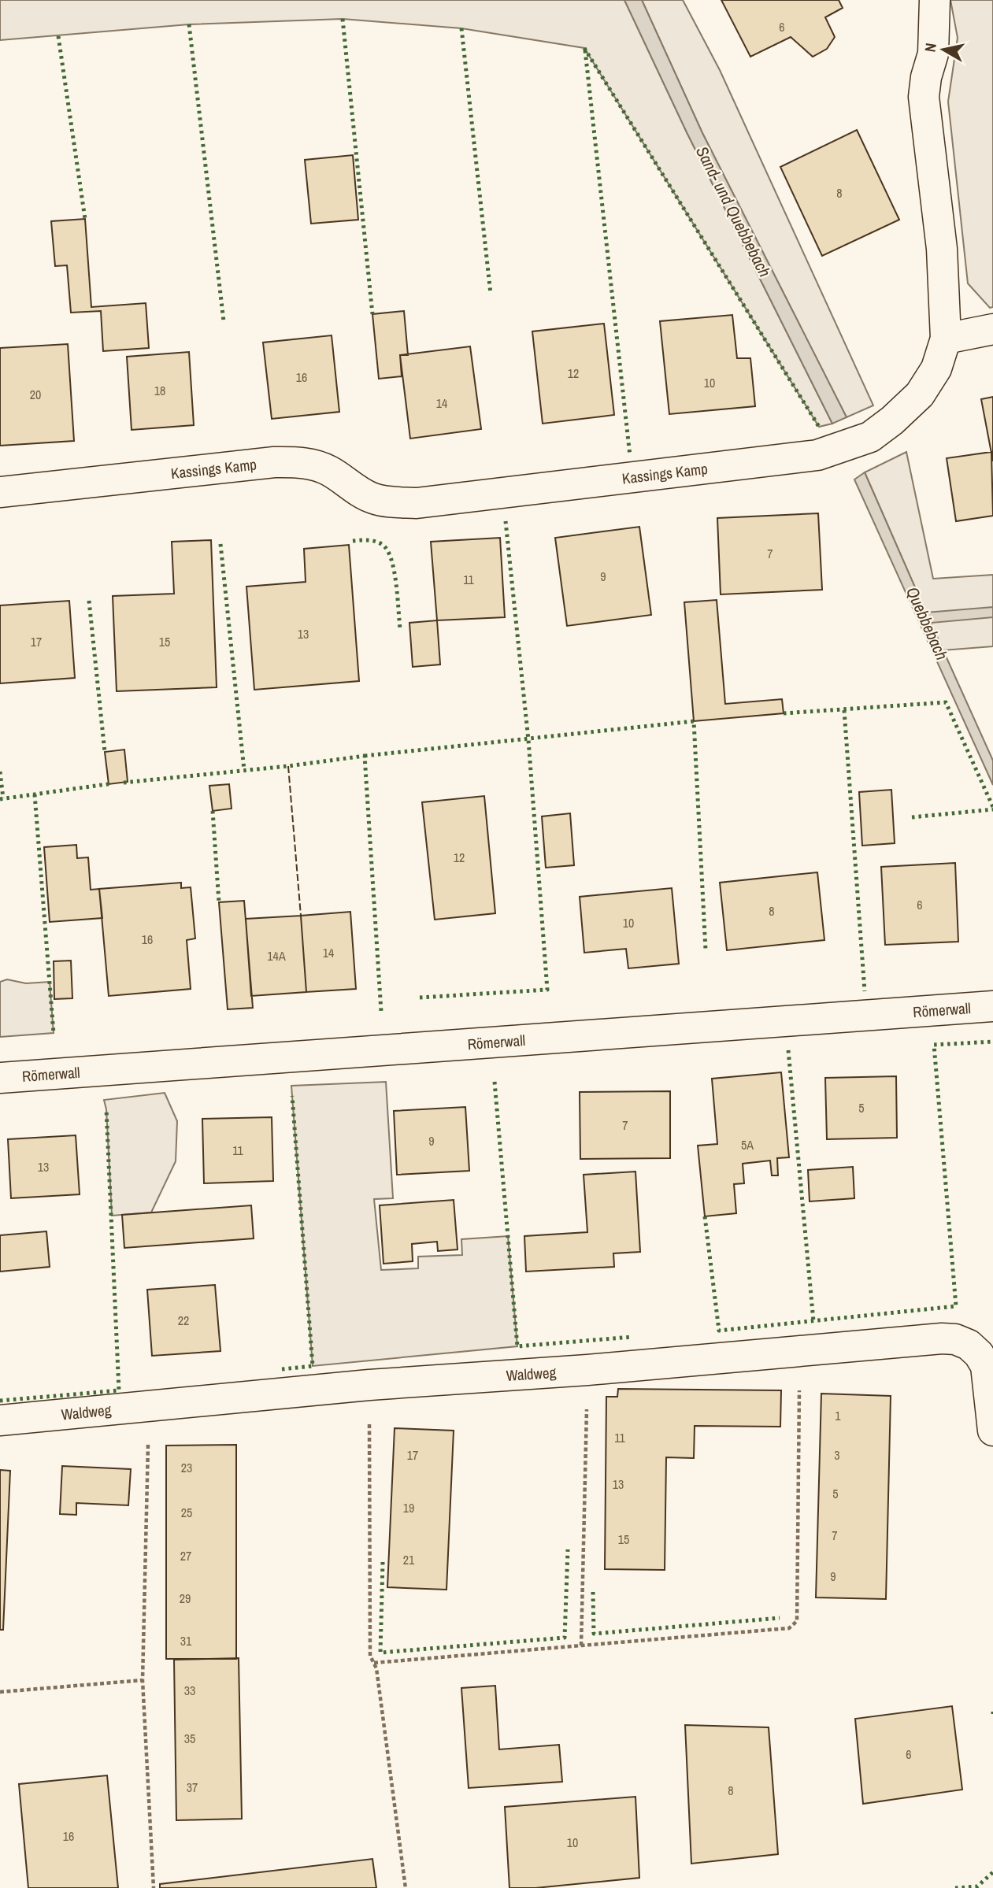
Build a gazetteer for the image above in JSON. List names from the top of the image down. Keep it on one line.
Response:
{"streets":{"street":["Kassings Kamp","Römerwall","Waldweg"]},"water":["Sand- und Quebbebach","Quebbebach"],"house_numbers":["6","8","12","16","10","18","20","14","7","9","11","13","17","15","12","6","8","10","16","14","14A","5","7","9","5A","11","13","22","1","11","17","3","23","13","5","19","25","7","15","27","21","9","29","31","33","35","6","37","8","16","10"],"north":"left"}
